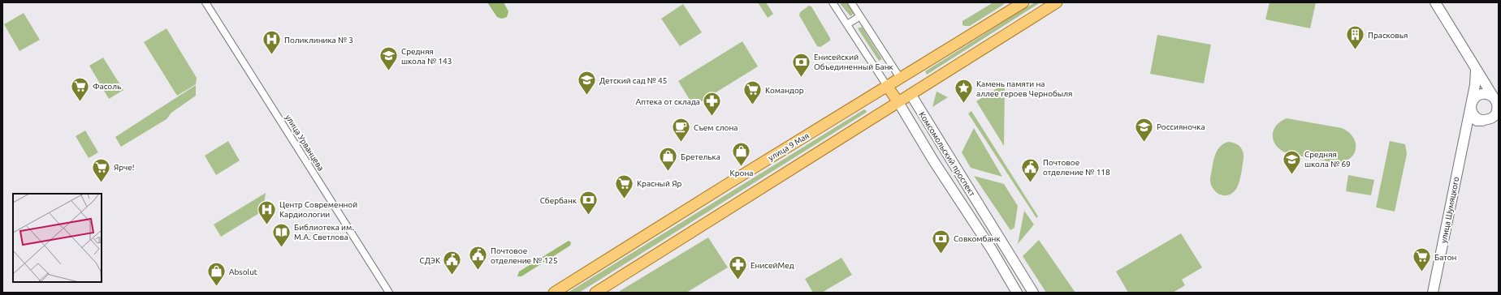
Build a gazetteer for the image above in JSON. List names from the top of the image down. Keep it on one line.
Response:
{"streets":{"main road":["улица 9 Мая","Комсомольский проспект","улица Шумяцкого"],"street":["улица Урванцева"]},"crossings":[["улица 9 Мая","Комсомольский проспект"]],"places":{"building":["Прасковья"],"hospital":["Поликлиника № 3","Центр Современной Кардиологии"],"school or university":["Средняя школа № 143","Детский сад № 45","Россияночка","Средняя школа № 69"],"bank":["Енисейский Объединенный Банк","Сбербанк","Совкомбанк"],"supermarket":["Фасоль","Командор","Ярче!","Красный Яр","Батон"],"place":["Камень памяти на аллее героев Чернобыля"],"pharmacy":["Аптека от склада","ЕнисейМед"],"cafe":["Съем слона"],"shop":["Крона","Бретелька","Absolut"],"public building":["Почтовое отделение № 118","Почтовое отделение № 125","СДЭК"],"library":["Библиотека им. М.А. Светлова"]}}
